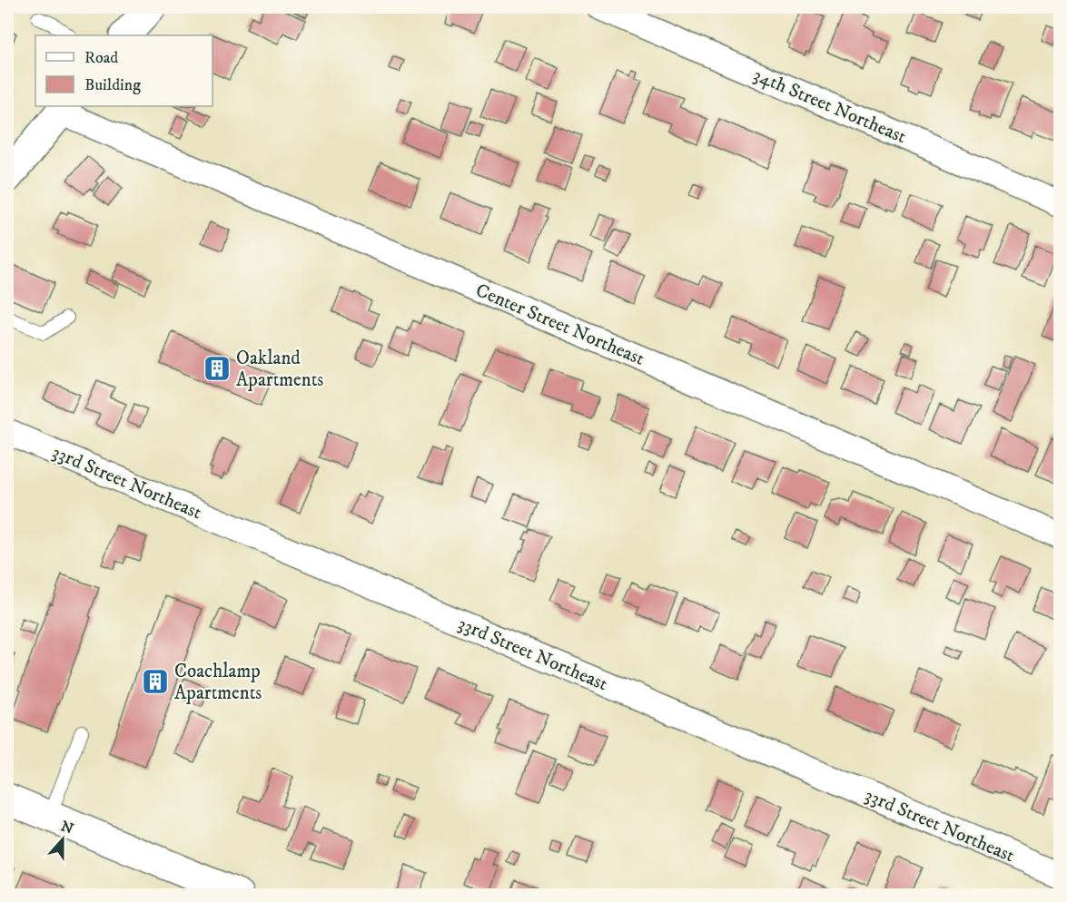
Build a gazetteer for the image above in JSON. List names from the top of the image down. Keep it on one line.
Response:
{"streets":{"street":["34th Street Northeast","Center Street Northeast","33rd Street Northeast"]},"places":{"building":["Oakland Apartments","Coachlamp Apartments"]},"legend":["Road","Building"],"north":"top"}
